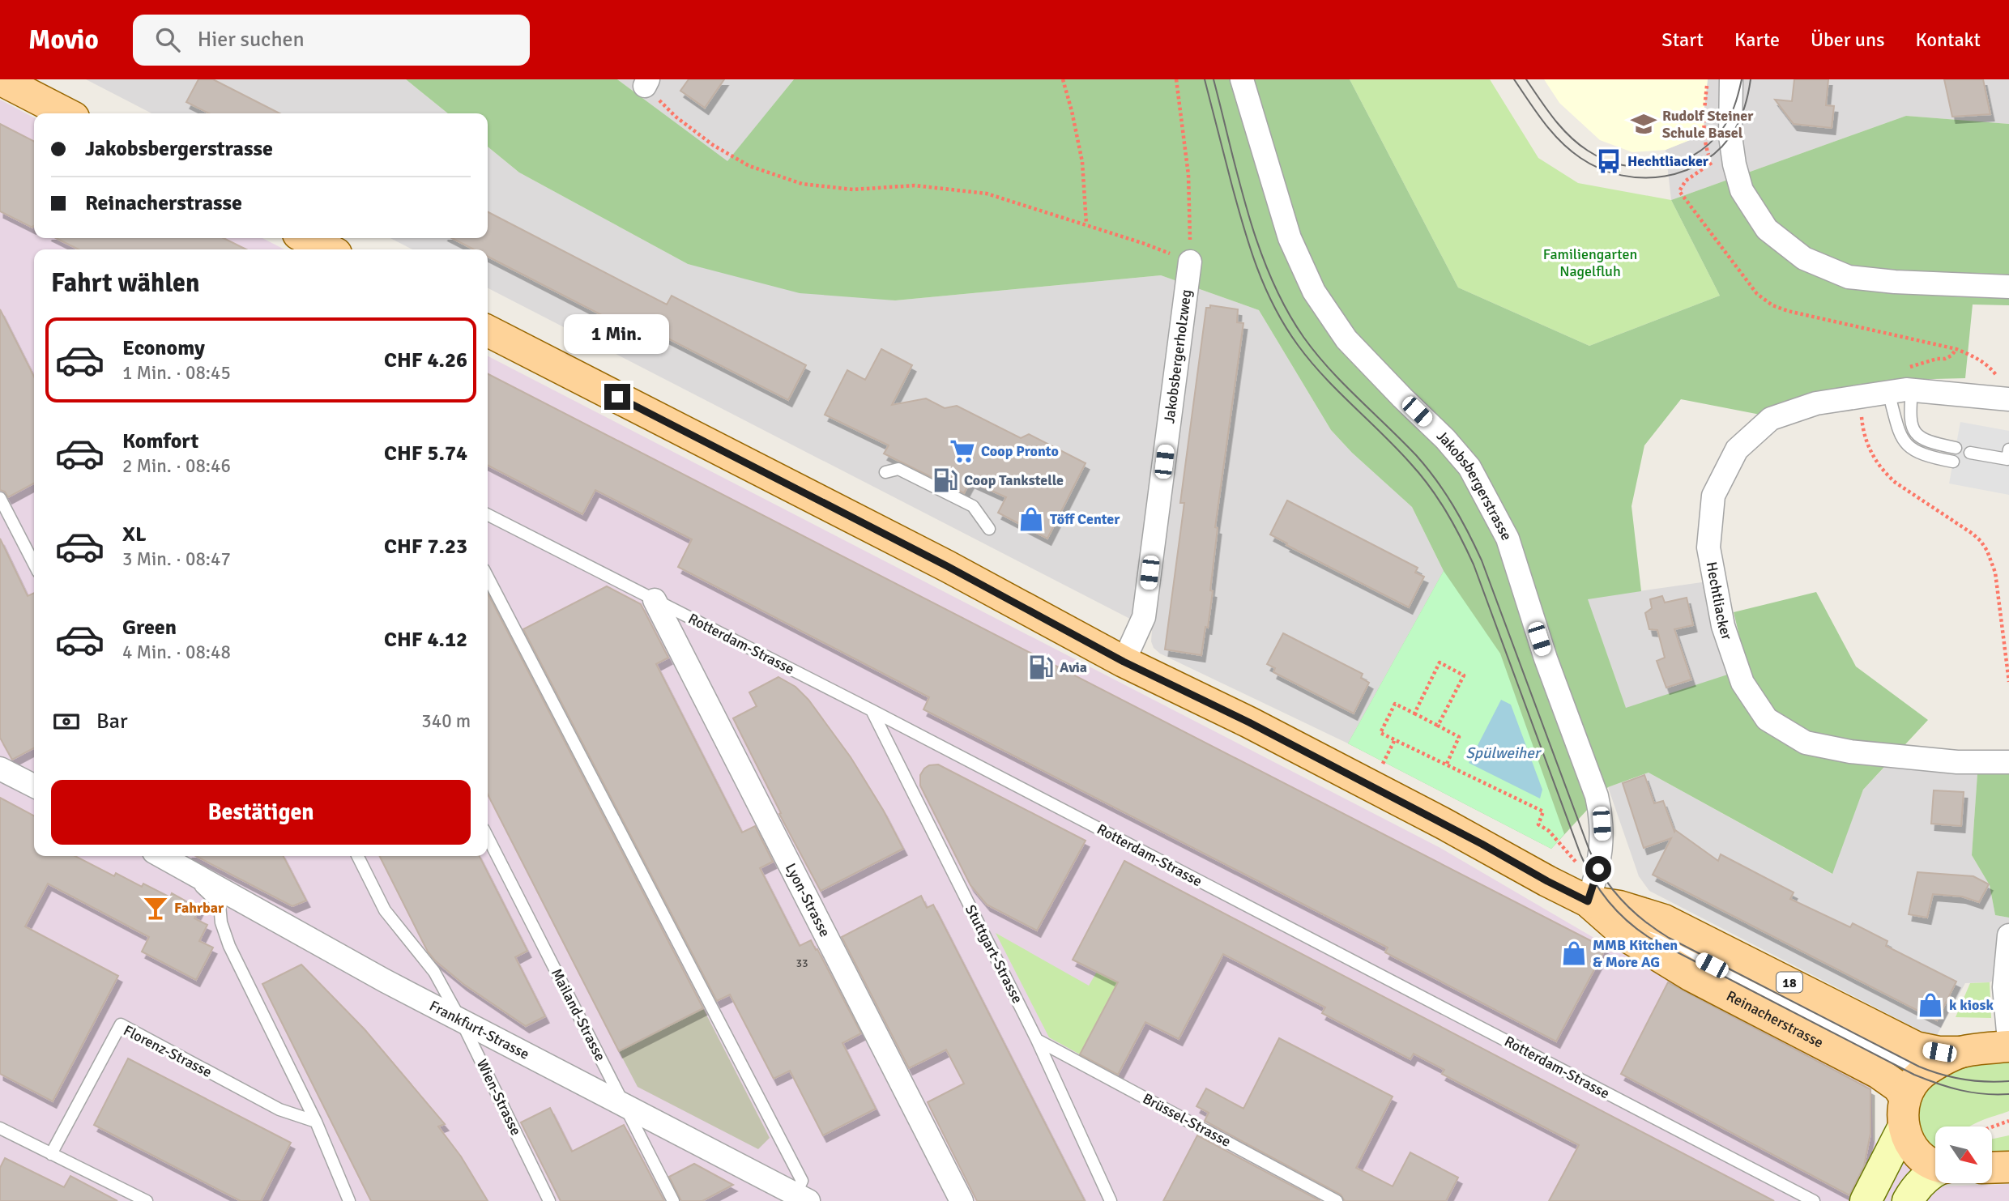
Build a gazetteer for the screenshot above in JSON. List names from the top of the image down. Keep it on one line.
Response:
{"streets":{"main road":["18","Reinacherstrasse"],"street":["Jakobsbergerholzweg","Jakobsbergerstrasse","Hechtliacker","Lyon-Strasse","Frankfurt-Strasse"],"lane":["Rotterdam-Strasse","Stuttgart-Strasse","Mailand-Strasse","Florenz-Strasse","Wien-Strasse","Brüssel-Strasse"]},"crossings":[["Jakobsbergerholzweg","Reinacherstrasse"],["Jakobsbergerstrasse","Reinacherstrasse"],["Rotterdam-Strasse","Lyon-Strasse"],["Rotterdam-Strasse","Stuttgart-Strasse"],["Stuttgart-Strasse","Brüssel-Strasse"],["18","Reinacherstrasse"],["Mailand-Strasse","Frankfurt-Strasse"],["Frankfurt-Strasse","Wien-Strasse"]],"water":["Spülweiher"],"parks":["Familiengarten Nagelfluh"],"places":{"school or university":["Rudolf Steiner Schule Basel"],"bus stop":["Hechtliacker"],"supermarket":["Coop Pronto"],"fuel station":["Coop Tankstelle","Avia"],"shop":["Töff Center","MMB Kitchen & More AG","k kiosk"],"bar":["Fahrbar"]},"house_numbers":["33"],"north":"bottom right","page":{"header":"Movio","search":"Hier suchen","nav":["Start","Karte","Über uns","Kontakt"],"banner":["Jakobsbergerstrasse","Reinacherstrasse"],"heading":"Fahrt wählen","bubble":"1 Min.","list":[{"name":"Economy","note":"1 Min. · 08:45","value":"CHF 4.26"},{"name":"Komfort","note":"2 Min. · 08:46","value":"CHF 5.74"},{"name":"XL","note":"3 Min. · 08:47","value":"CHF 7.23"},{"name":"Green","note":"4 Min. · 08:48","value":"CHF 4.12"}],"pay":["Bar","340 m"],"buttons":"Bestätigen"}}
